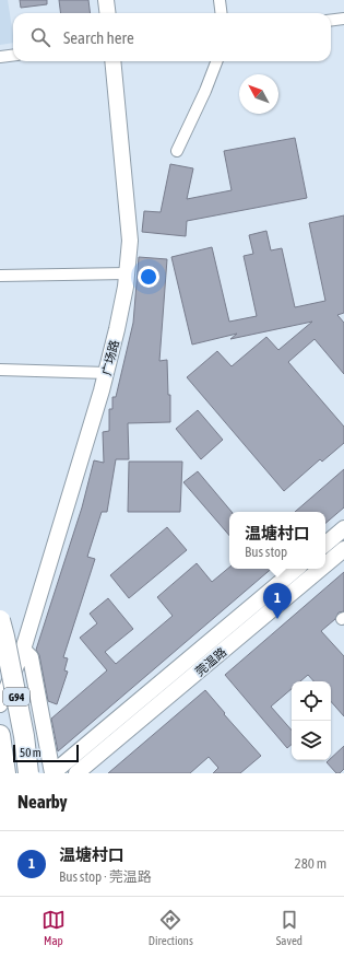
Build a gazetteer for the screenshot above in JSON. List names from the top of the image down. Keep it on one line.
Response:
{"streets":{"highway":["G94"],"street":["广场路","莞温路"]},"scale_bar":"50 m","north":"top left","page":{"search":"Search here","popup":["温塘村口","Bus stop"],"pins":"1","scale":"50 m","heading":"Nearby","list":[{"mark":"1","name":"温塘村口","note":"Bus stop · 莞温路","value":"280 m"}],"nav":["Map","Directions","Saved"]}}
